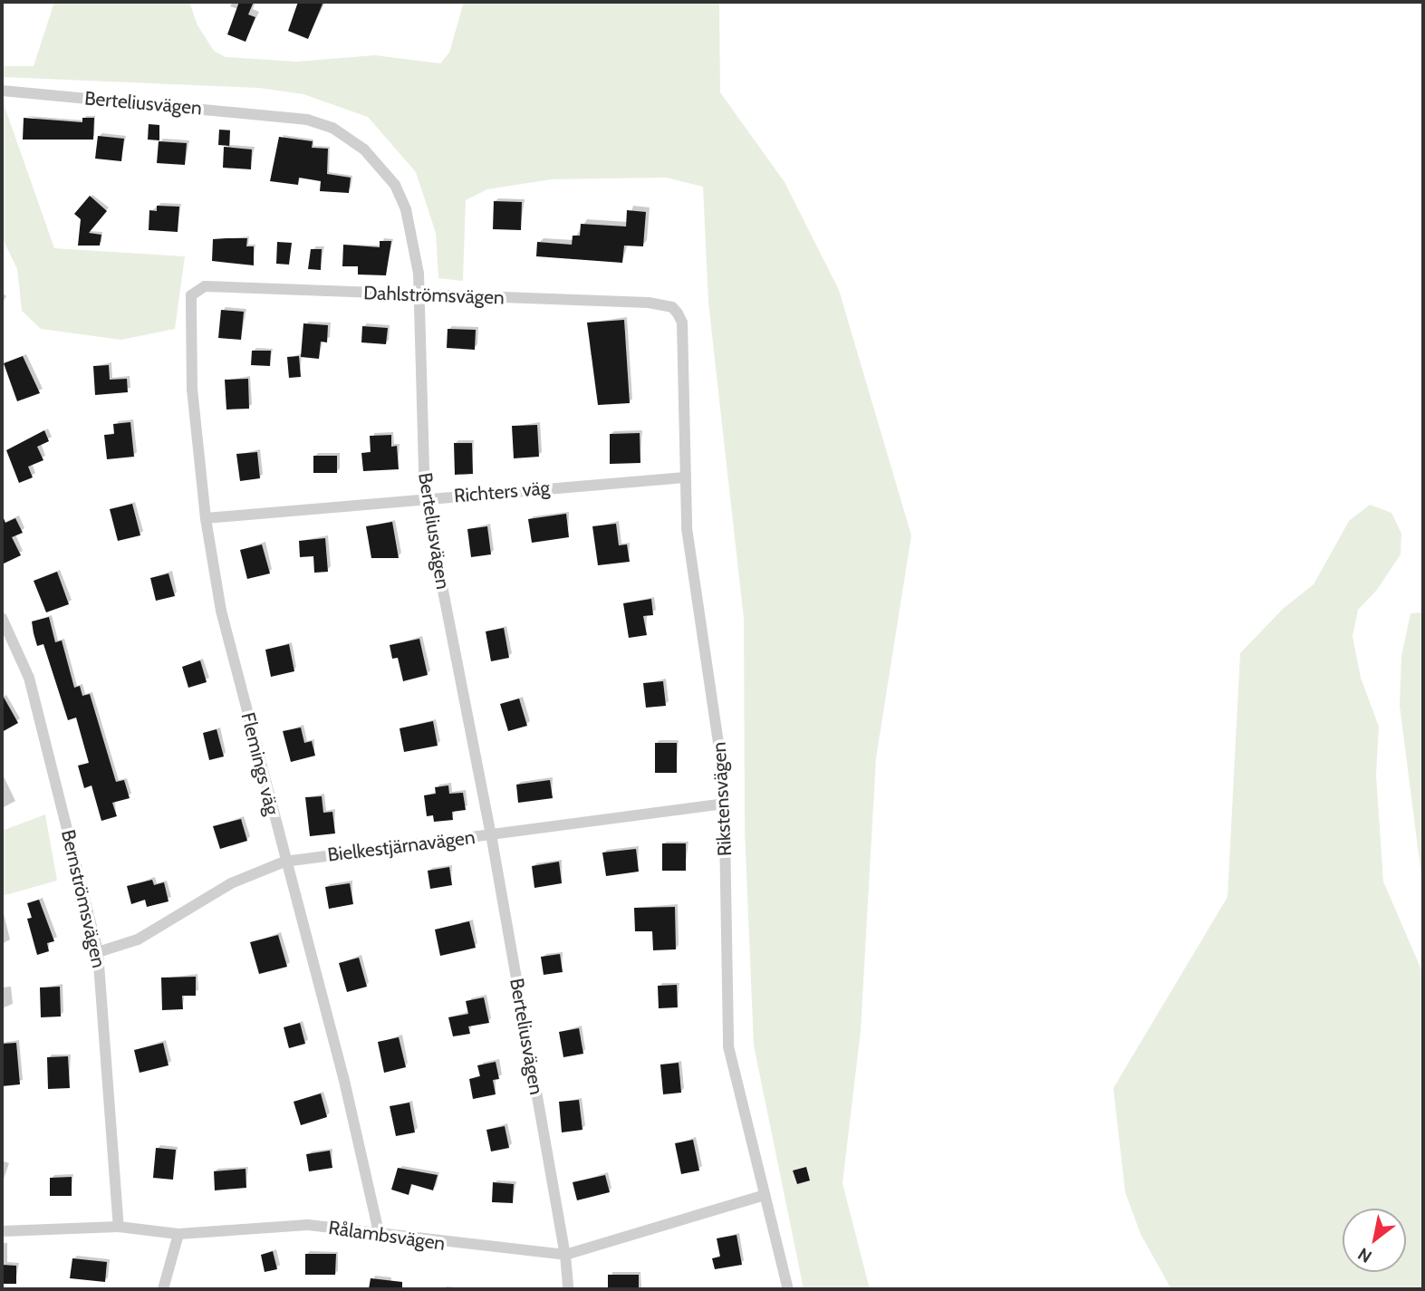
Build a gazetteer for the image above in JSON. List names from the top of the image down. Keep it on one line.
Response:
{"streets":{"street":["Berteliusvägen","Dahlströmsvägen","Richters väg","Flemings väg","Rikstensvägen","Bielkestjärnavägen","Bernströmsvägen","Rålambsvägen"]},"crossings":[["Berteliusvägen","Dahlströmsvägen"],["Berteliusvägen","Richters väg"],["Berteliusvägen","Bielkestjärnavägen"],["Berteliusvägen","Rålambsvägen"],["Dahlströmsvägen","Flemings väg"],["Dahlströmsvägen","Rikstensvägen"],["Richters väg","Flemings väg"],["Richters väg","Rikstensvägen"],["Flemings väg","Bielkestjärnavägen"],["Flemings väg","Rålambsvägen"],["Rikstensvägen","Bielkestjärnavägen"],["Rikstensvägen","Rålambsvägen"],["Bielkestjärnavägen","Bernströmsvägen"],["Bernströmsvägen","Rålambsvägen"]],"north":"bottom left"}
